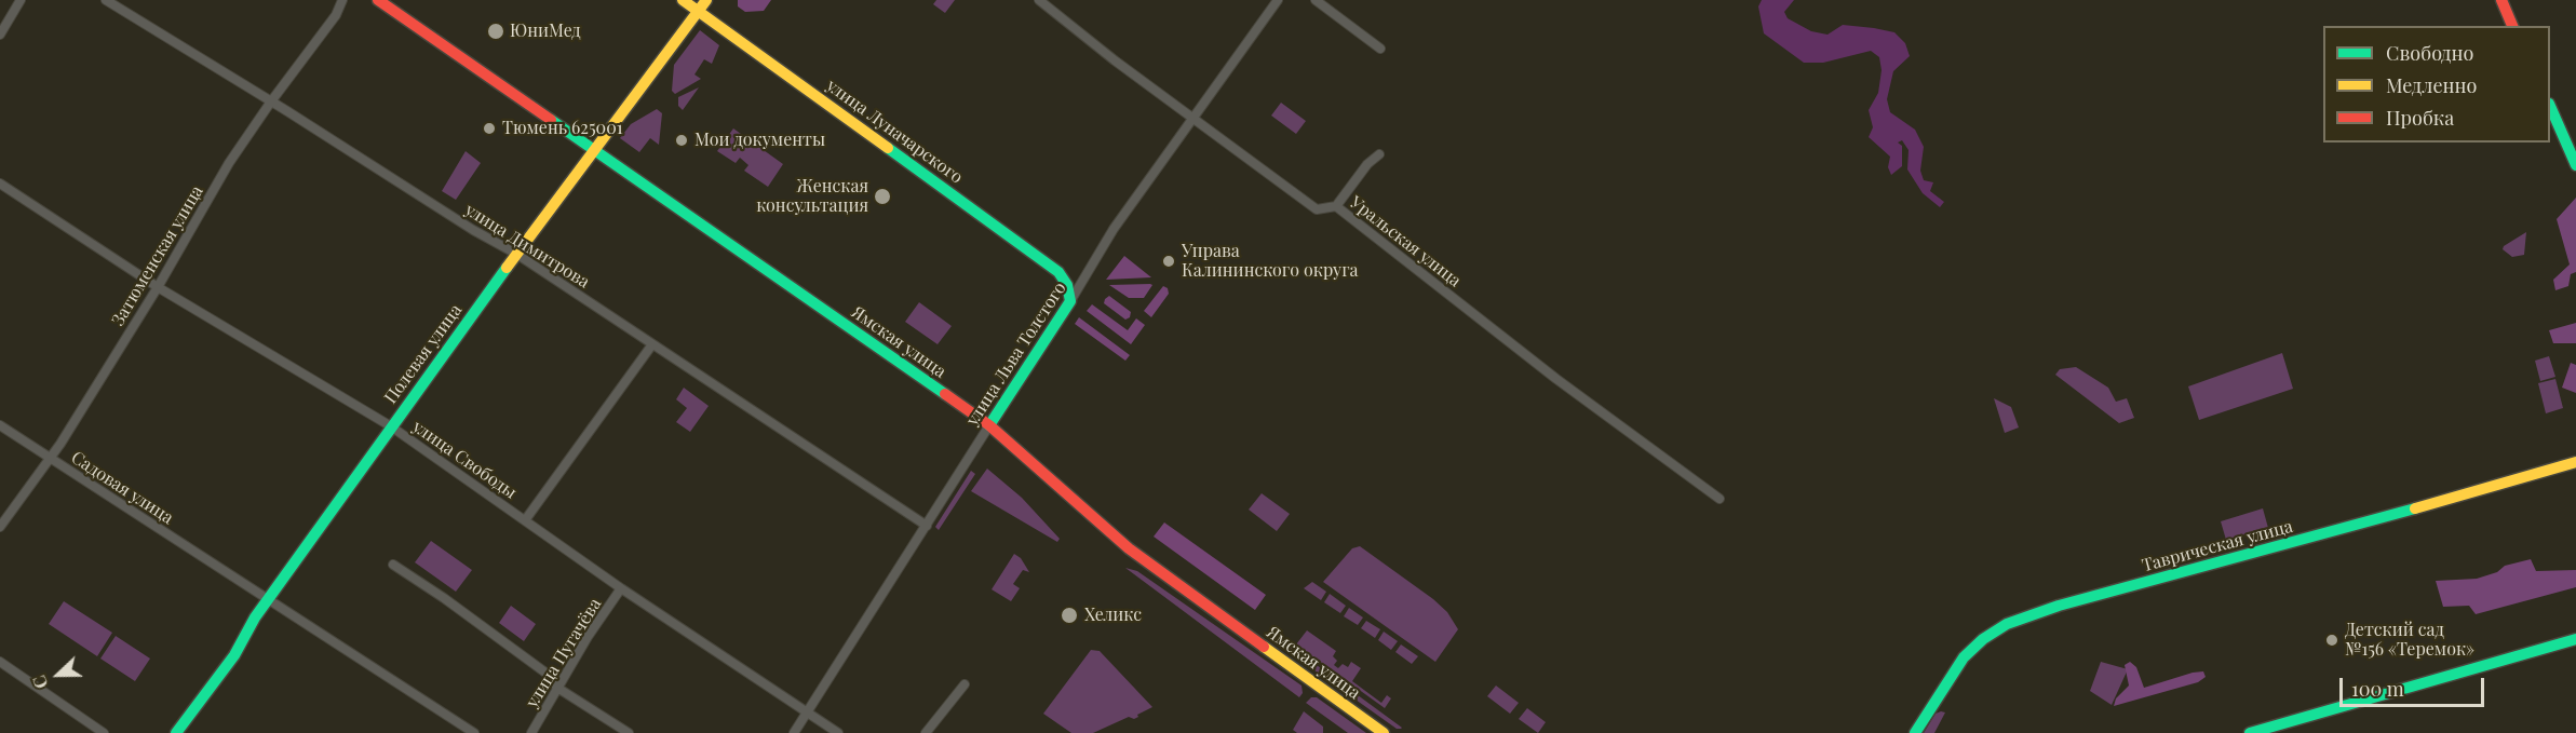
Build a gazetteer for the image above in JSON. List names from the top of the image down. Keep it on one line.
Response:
{"streets":{"street":["улица Луначарского","Уральская улица","улица Димитрова","Затюменская улица","Ямская улица","Полевая улица","улица Льва Толстого","улица Свободы","Садовая улица","Таврическая улица","улица Пугачёва"]},"crossings":[["улица Луначарского","Полевая улица"],["улица Луначарского","улица Льва Толстого"],["Уральская улица","улица Льва Толстого"],["улица Димитрова","Затюменская улица"],["улица Димитрова","Полевая улица"],["улица Димитрова","улица Льва Толстого"],["Затюменская улица","улица Свободы"],["Затюменская улица","Садовая улица"],["Ямская улица","Полевая улица"],["Ямская улица","улица Льва Толстого"],["Полевая улица","улица Свободы"],["Полевая улица","Садовая улица"],["улица Льва Толстого","улица Свободы"],["улица Свободы","улица Пугачёва"]],"places":["ЮниМед","Тюмень 625001","Мои документы","Женская консультация","Управа Калининского округа","Хеликс","Детский сад №156 «Теремок»"],"legend":["Свободно","Медленно","Пробка"],"scale_bar":"100 m","north":"left"}
